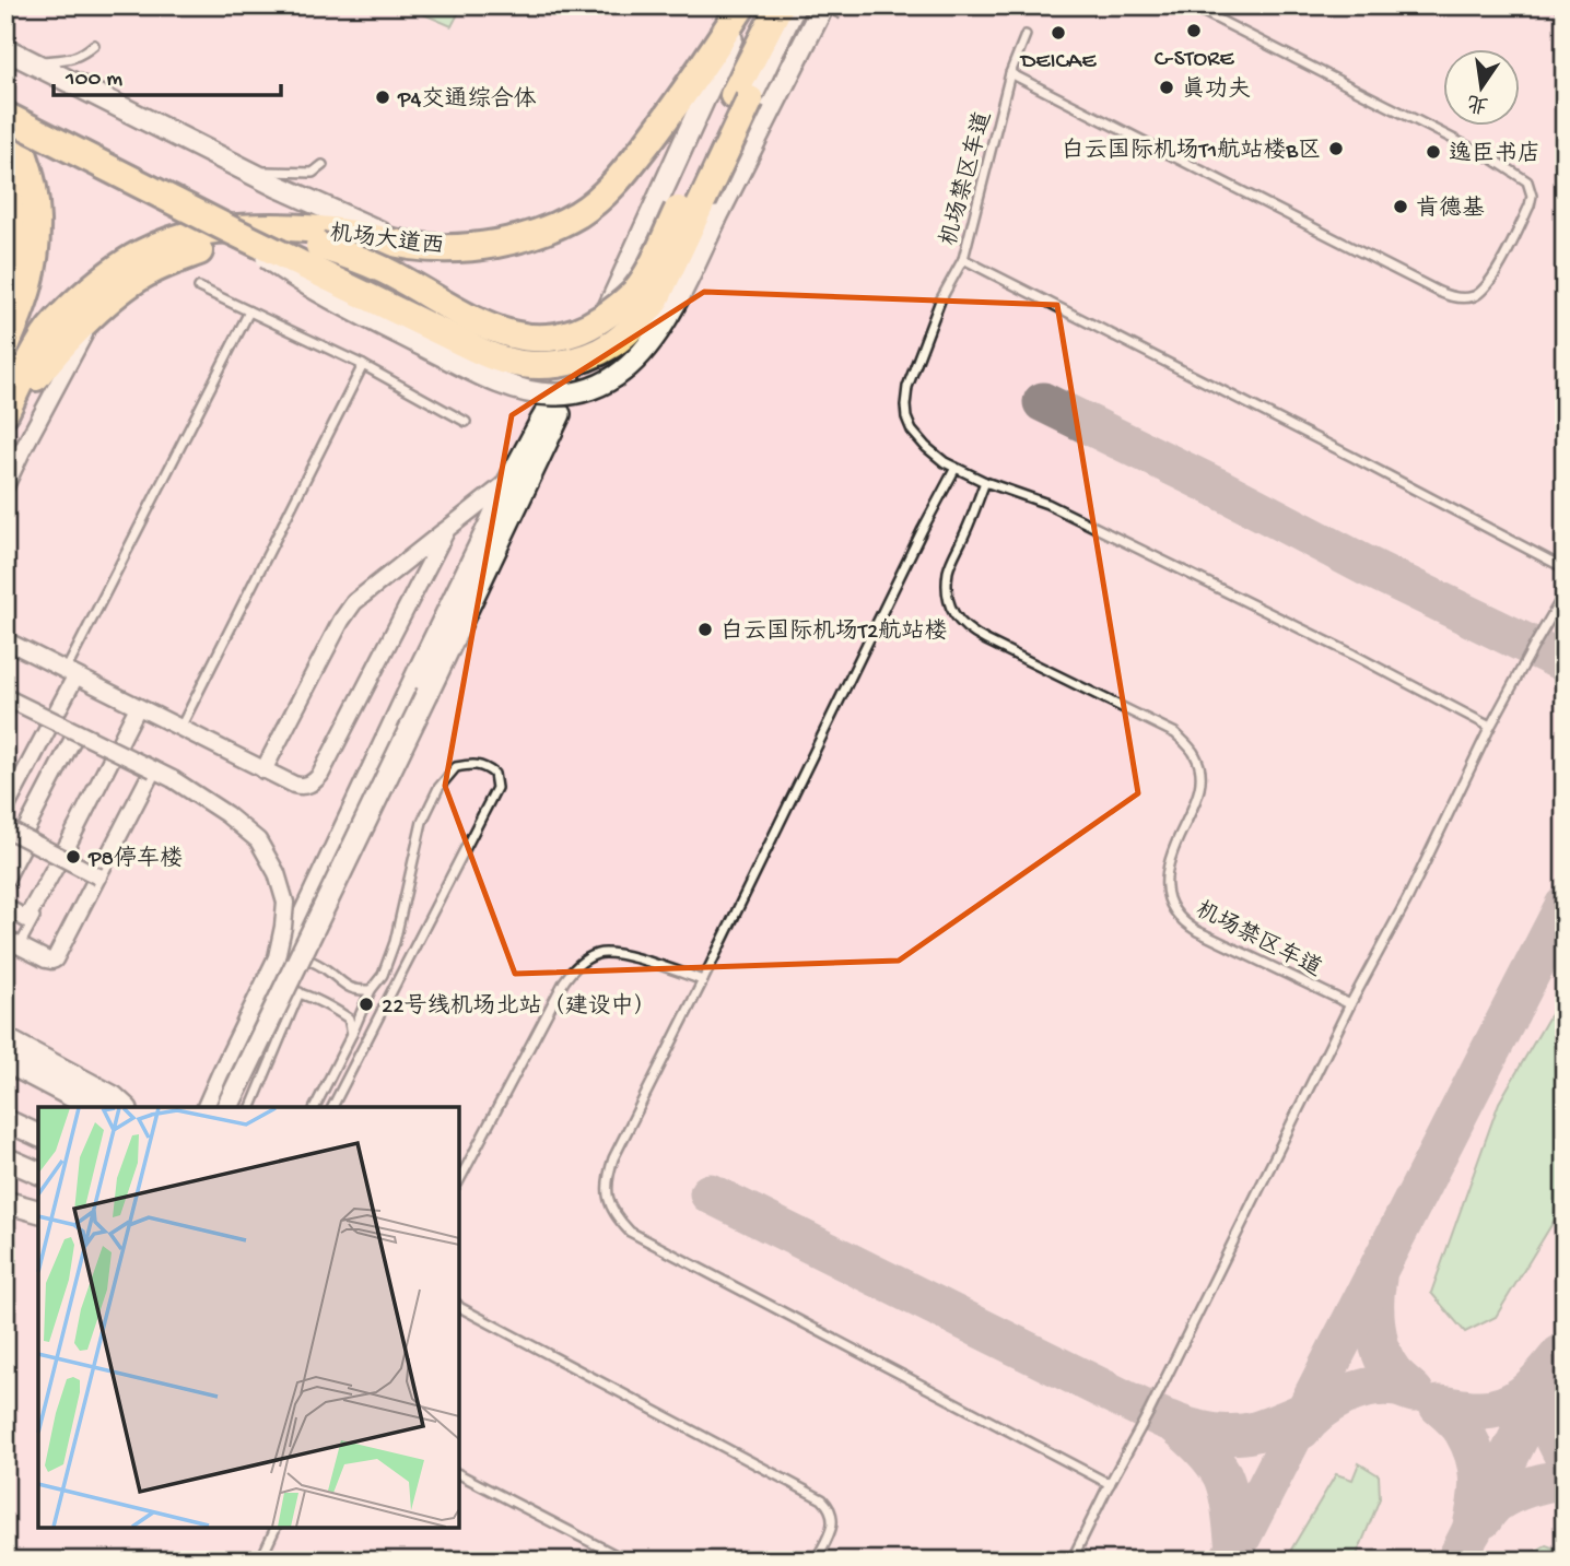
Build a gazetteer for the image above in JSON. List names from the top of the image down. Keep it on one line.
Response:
{"streets":{"highway":["机场大道西"],"lane":["机场禁区车道"]},"places":["C-STORE","DEICAE","真功夫","P4交通综合体","白云国际机场T1航站楼B区","逸臣书店","肯德基","白云国际机场T2航站楼","P8停车楼","22号线机场北站（建设中）"],"scale_bar":"100 m","north":"bottom"}
